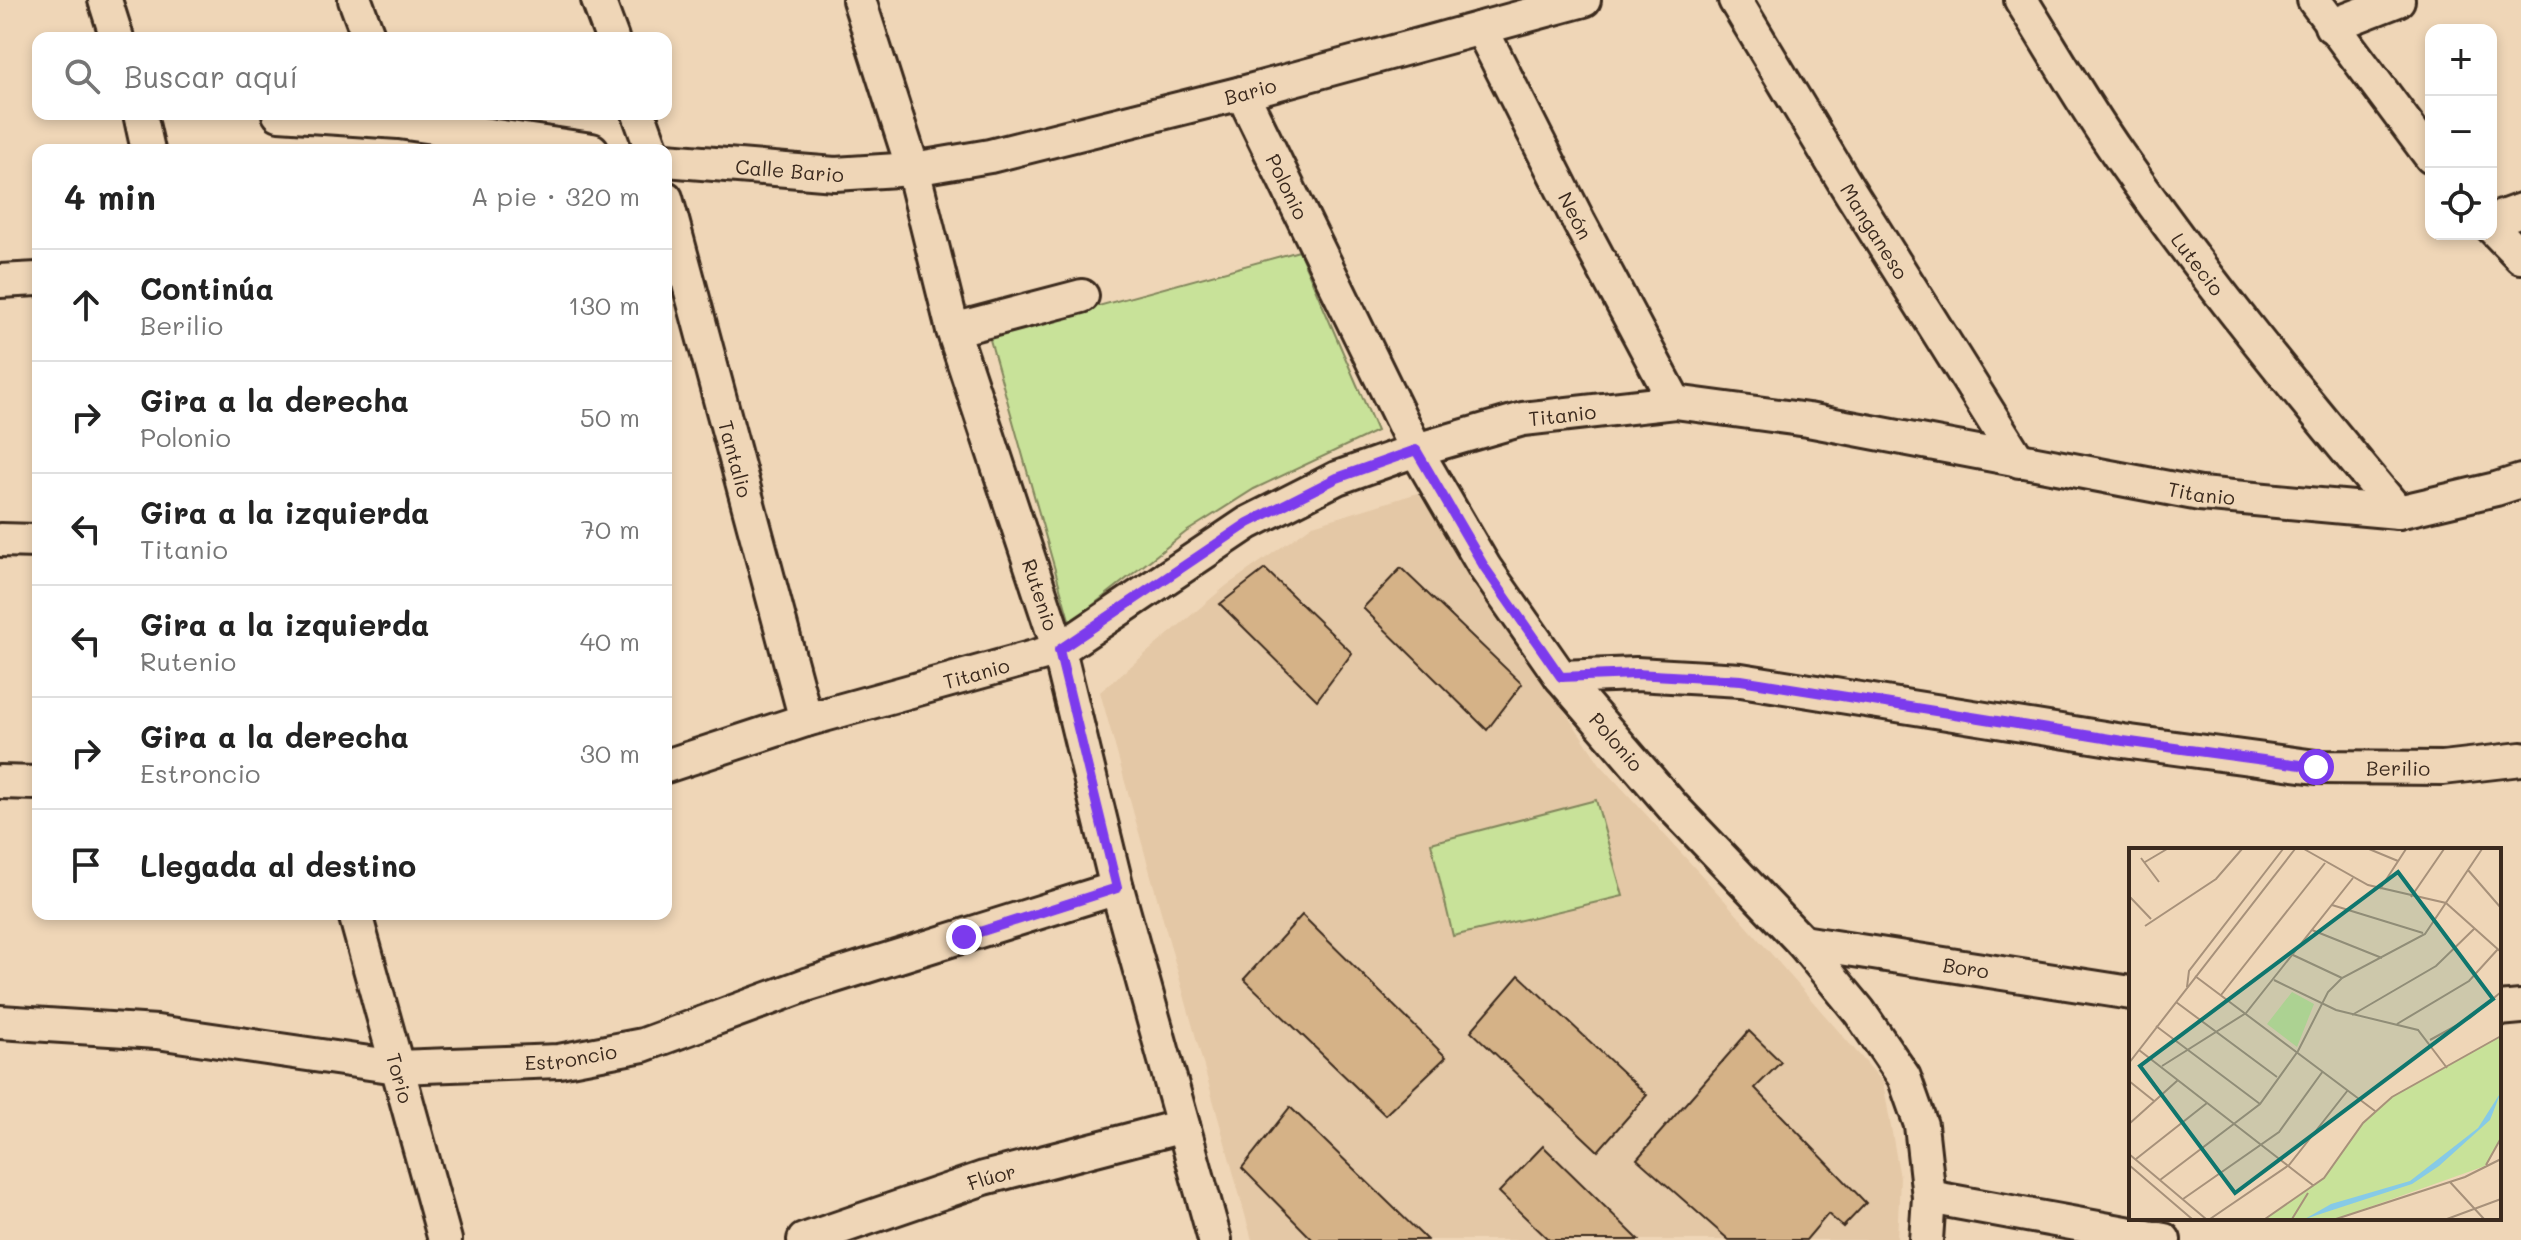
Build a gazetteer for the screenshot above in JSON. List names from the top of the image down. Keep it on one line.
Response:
{"streets":{"street":["Bario","Calle Bario","Polonio","Neón","Manganeso","Lutecio","Titanio","Tantalio","Rutenio","Berilio","Boro","Estroncio","Torio","Flúor"]},"crossings":[["Bario","Calle Bario"],["Bario","Polonio"],["Bario","Neón"],["Bario","Rutenio"],["Calle Bario","Rutenio"],["Polonio","Titanio"],["Polonio","Berilio"],["Polonio","Boro"],["Neón","Titanio"],["Manganeso","Titanio"],["Lutecio","Titanio"],["Titanio","Tantalio"],["Titanio","Rutenio"],["Rutenio","Estroncio"],["Rutenio","Flúor"],["Estroncio","Torio"]],"page":{"map_buttons":["+","−"],"search":"Buscar aquí","heading":["4 min","A pie · 320 m"],"list":[["Continúa","Berilio","130 m"],["Gira a la derecha","Polonio","50 m"],["Gira a la izquierda","Titanio","70 m"],["Gira a la izquierda","Rutenio","40 m"],["Gira a la derecha","Estroncio","30 m"],"Llegada al destino"]}}
